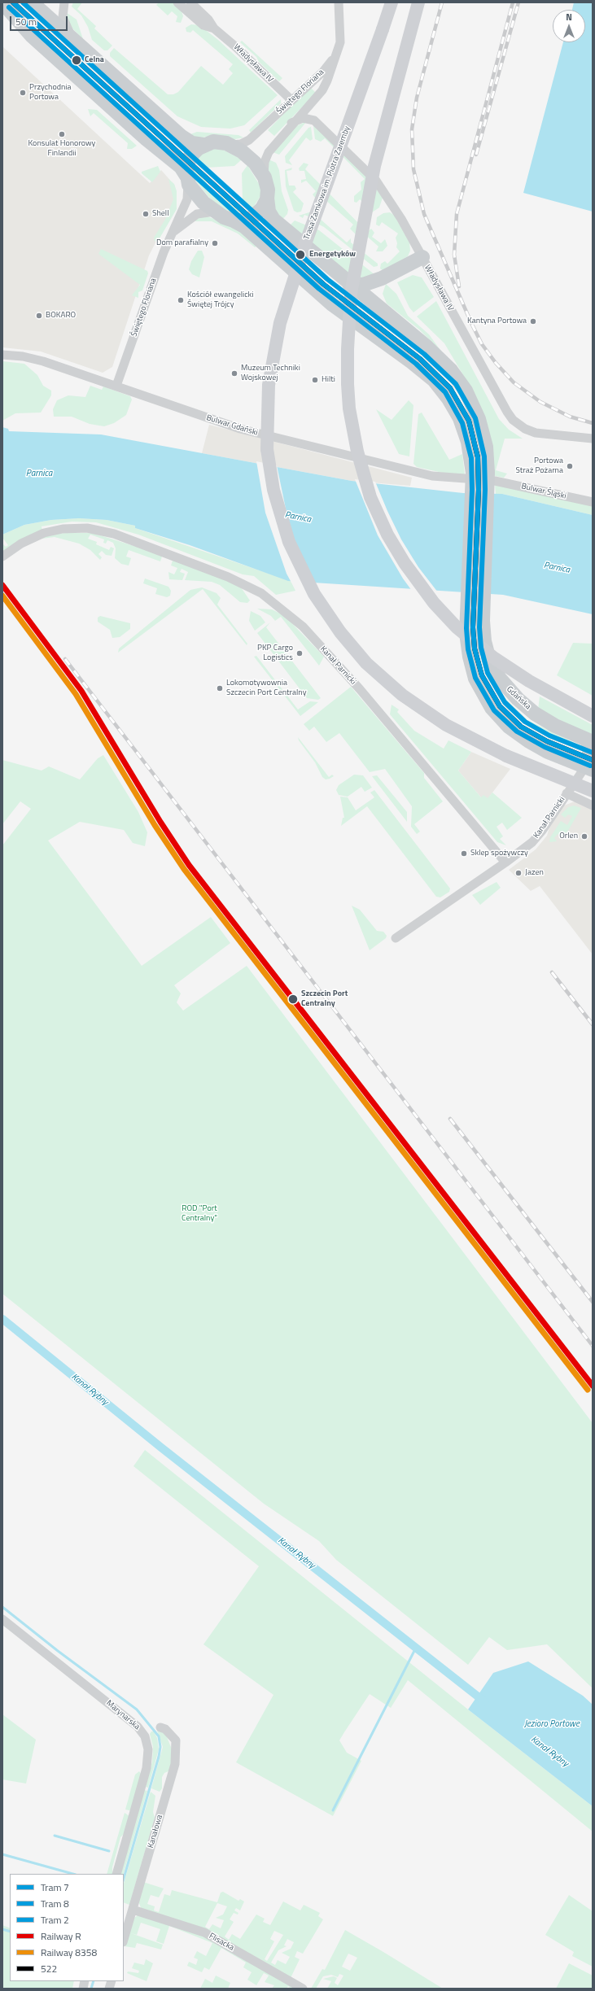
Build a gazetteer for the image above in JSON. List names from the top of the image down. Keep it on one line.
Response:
{"streets":{"main road":["Trasa Zamkowa im. Piotra Zaremby","Gdańska"],"street":["Władysława IV","Świętego Floriana","Bulwar Gdański","Bulwar Śląski","Kanał Parnicki","Marynarska","Kanałowa","Flisacka"]},"crossings":[["Władysława IV","Świętego Floriana"],["Świętego Floriana","Bulwar Gdański"],["Bulwar Śląski","Gdańska"],["Kanał Parnicki","Gdańska"],["Kanałowa","Flisacka"]],"water":["Parnica","Kanał Rybny","Jezioro Portowe"],"parks":["ROD \"Port Centralny\""],"places":["Celna","Przychodnia Portowa","Konsulat Honorowy Finlandii","Shell","Dom parafialny","Energetyków","Kościół ewangelicki Świętej Trójcy","BOKARO","Kantyna Portowa","Muzeum Techniki Wojskowej","Hilti","Portowa Straż Pożarna","PKP Cargo Logistics","Lokomotywownia Szczecin Port Centralny","Orlen","Sklep spożywczy","Jazen","Szczecin Port Centralny"],"lines":["tram line 7","tram line 2","transit line 522","tram line 8","rail line R","rail line 8358"],"legend":["Tram 7","Tram 8","Tram 2","Railway R","Railway 8358","522"],"scale_bar":"50 m","north":"top"}
